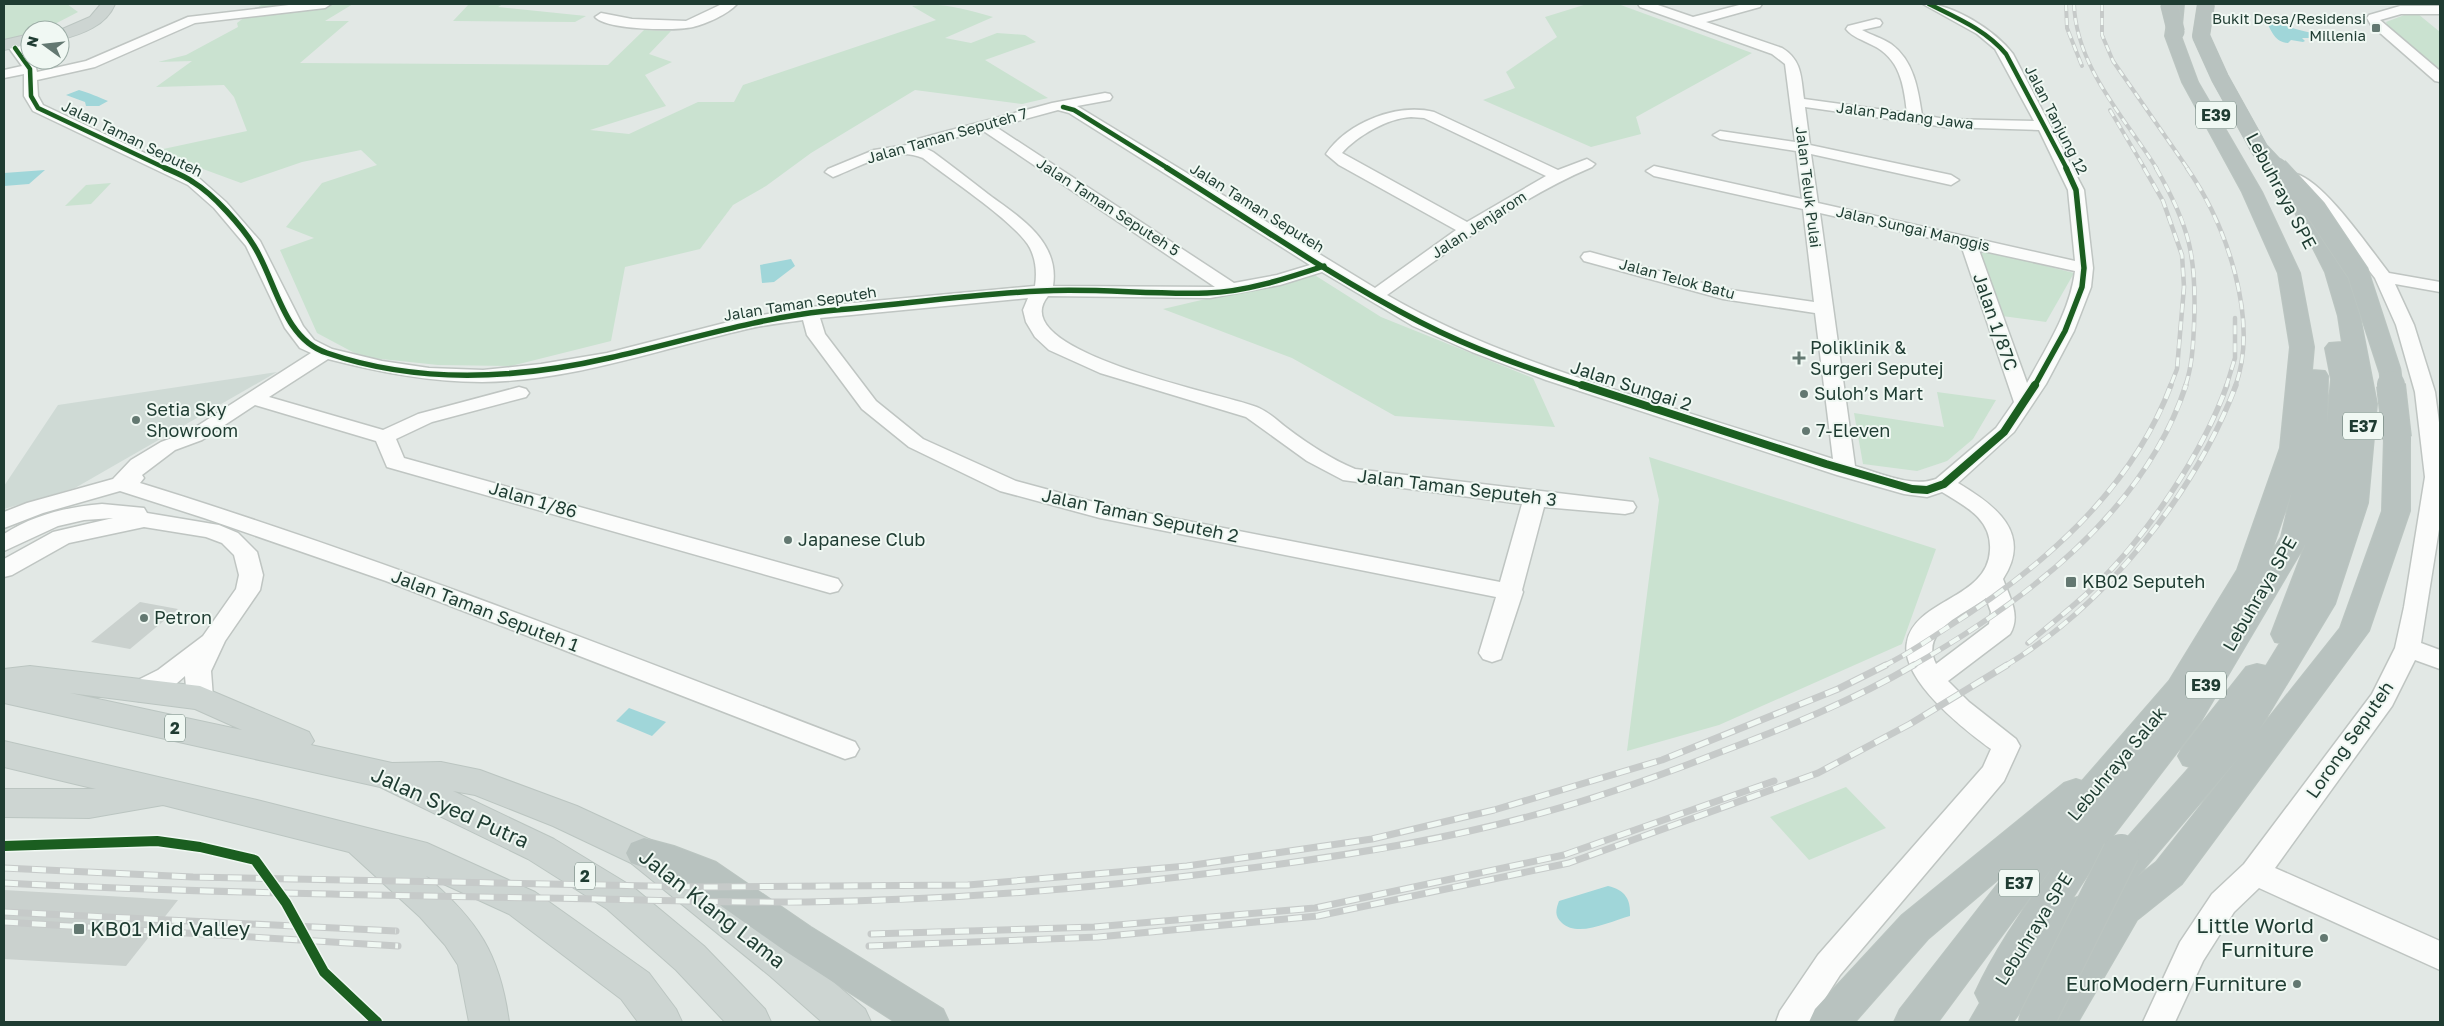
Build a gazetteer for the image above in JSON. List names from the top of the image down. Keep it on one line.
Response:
{"streets":{"highway":["E39","Lebuhraya SPE","E37","Lebuhraya Salak"],"main road":["2","Jalan Syed Putra","Jalan Klang Lama"],"street":["Jalan Padang Jawa","Jalan Tanjung 12","Jalan Taman Seputeh 7","Jalan Taman Seputeh","Jalan Teluk Pulai","Jalan Taman Seputeh 5","Jalan Jenjarom","Jalan Sungai Manggis","Jalan Telok Batu","Jalan 1/87C","Jalan Sungai 2","Jalan Taman Seputeh 3","Jalan 1/86","Jalan Taman Seputeh 2","Jalan Taman Seputeh 1","Lorong Seputeh"]},"crossings":[["Jalan Padang Jawa","Jalan Tanjung 12"],["Jalan Padang Jawa","Jalan Teluk Pulai"],["Jalan Tanjung 12","Jalan Sungai Manggis"],["Jalan Tanjung 12","Jalan 1/87C"],["Jalan Tanjung 12","Jalan Sungai 2"],["Jalan Taman Seputeh 7","Jalan Taman Seputeh"],["Jalan Taman Seputeh 7","Jalan Taman Seputeh 5"],["Jalan Taman Seputeh","Jalan Taman Seputeh 5"],["Jalan Taman Seputeh","Jalan Sungai 2"],["Jalan Taman Seputeh","Jalan Taman Seputeh 3"],["Jalan Taman Seputeh","Jalan Taman Seputeh 2"],["Jalan Teluk Pulai","Jalan Sungai Manggis"],["Jalan Teluk Pulai","Jalan Telok Batu"],["Jalan Teluk Pulai","Jalan Sungai 2"],["Lebuhraya SPE","E37"],["Lebuhraya SPE","Lorong Seputeh"],["Lebuhraya SPE","Lebuhraya Salak"],["Jalan Jenjarom","Jalan Sungai 2"],["Jalan Sungai Manggis","Jalan 1/87C"],["E37","Lorong Seputeh"],["Jalan Syed Putra","Jalan Klang Lama"]],"places":{"transit":["Bukit Desa/Residensi Millenia","KB02 Seputeh","KB01 Mid Valley"],"health":["Poliklinik & Surgeri Seputej"],"other":["Suloh’s Mart","Setia Sky Showroom","7-Eleven","Japanese Club","Petron","Little World Furniture","EuroModern Furniture"]},"north":"left"}
